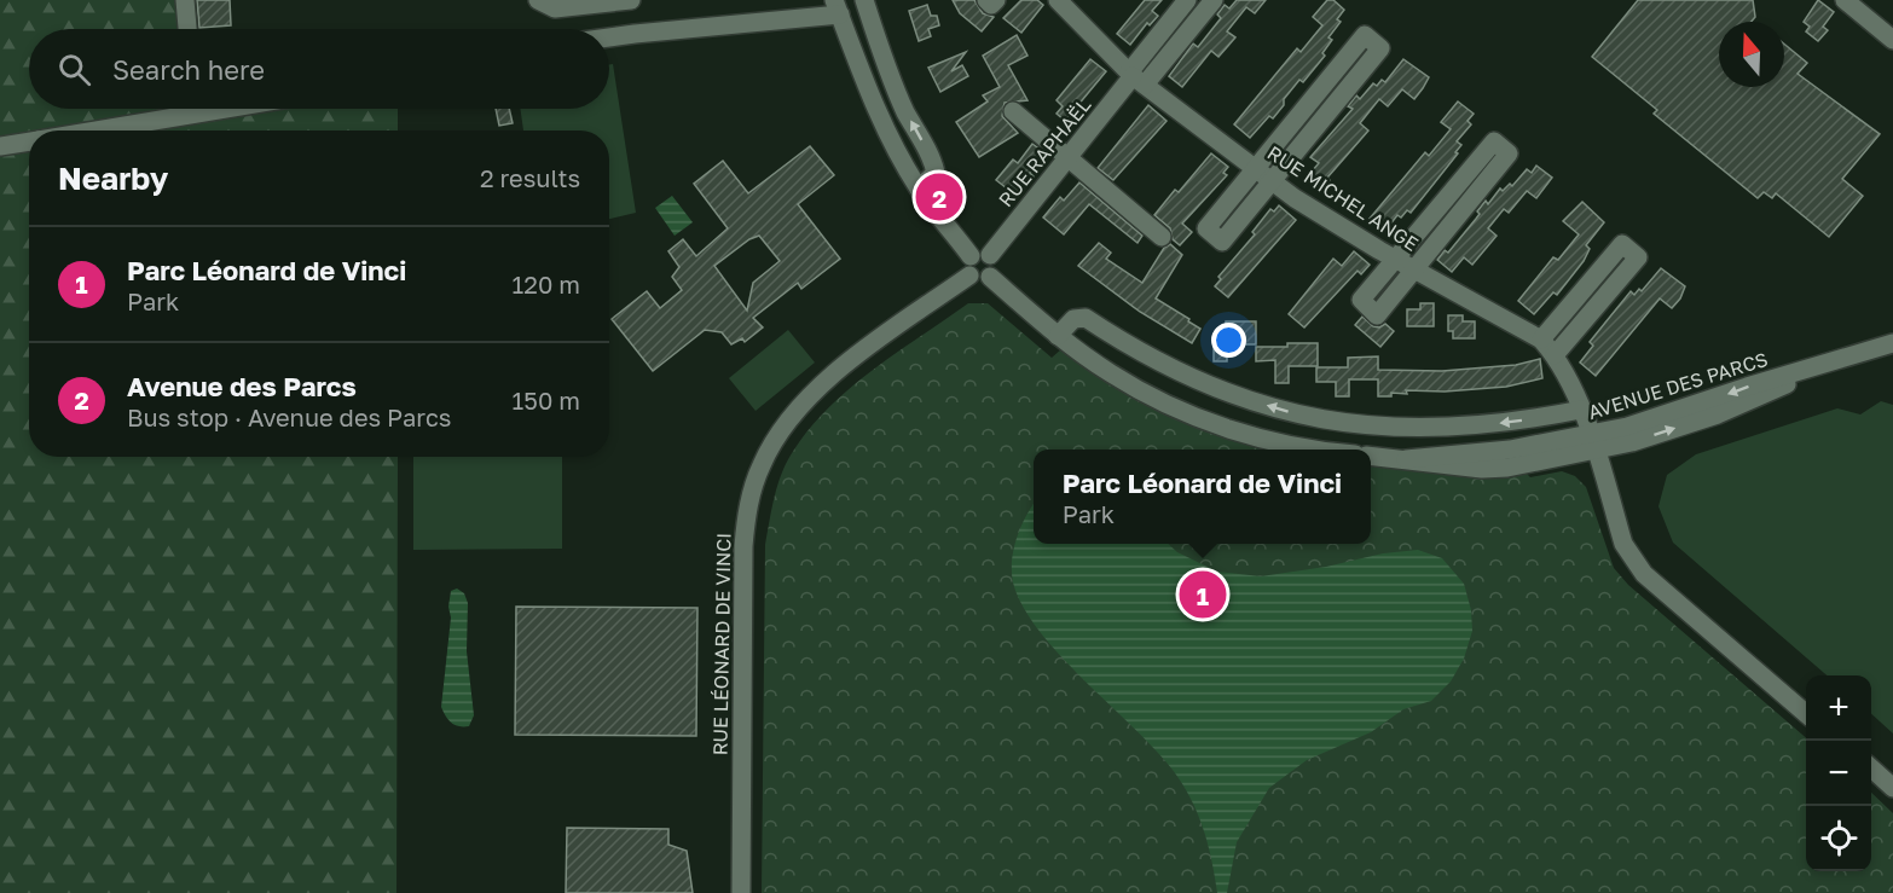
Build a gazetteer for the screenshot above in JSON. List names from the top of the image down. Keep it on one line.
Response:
{"streets":{"street":["RUE RAPHAËL","RUE MICHEL ANGE","AVENUE DES PARCS","RUE LÉONARD DE VINCI"]},"crossings":[["RUE RAPHAËL","RUE MICHEL ANGE"],["RUE RAPHAËL","RUE LÉONARD DE VINCI"],["RUE MICHEL ANGE","AVENUE DES PARCS"]],"north":"top","page":{"search":"Search here","heading":["Nearby","2 results"],"pins":["2","1"],"list":[{"mark":"1","name":"Parc Léonard de Vinci","note":"Park","value":"120 m"},{"mark":"2","name":"Avenue des Parcs","note":"Bus stop · Avenue des Parcs","value":"150 m"}],"popup":["Parc Léonard de Vinci","Park"],"map_buttons":["+","−"]}}
